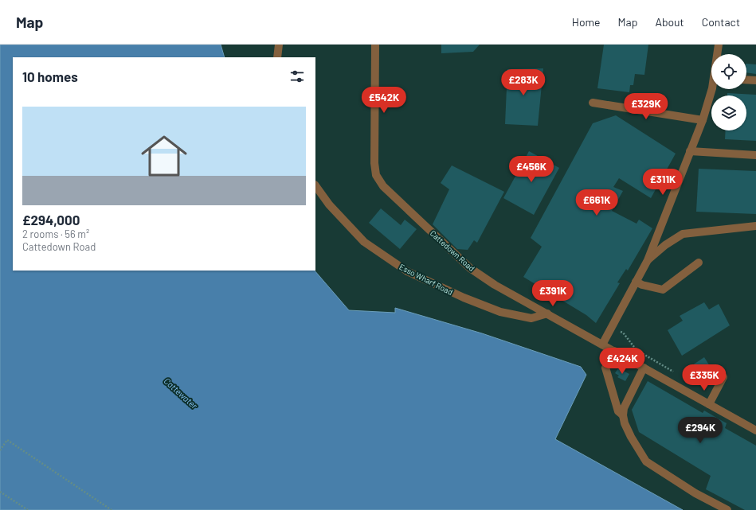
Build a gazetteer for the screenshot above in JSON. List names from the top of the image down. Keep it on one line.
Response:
{"streets":{"street":["Cattedown Road","Esso Wharf Road"]},"crossings":[["Cattedown Road","Esso Wharf Road"]],"water":["Cattewater"],"page":{"header":"Map","nav":["Home","Map","About","Contact"],"heading":"10 homes","price":["£283K","£542K","£329K","£456K","£311K","£661K","£391K","£424K","£335K","£294K"],"list":[{"name":"£294,000","note":"2 rooms · 56 m² · Cattedown Road"}]}}
